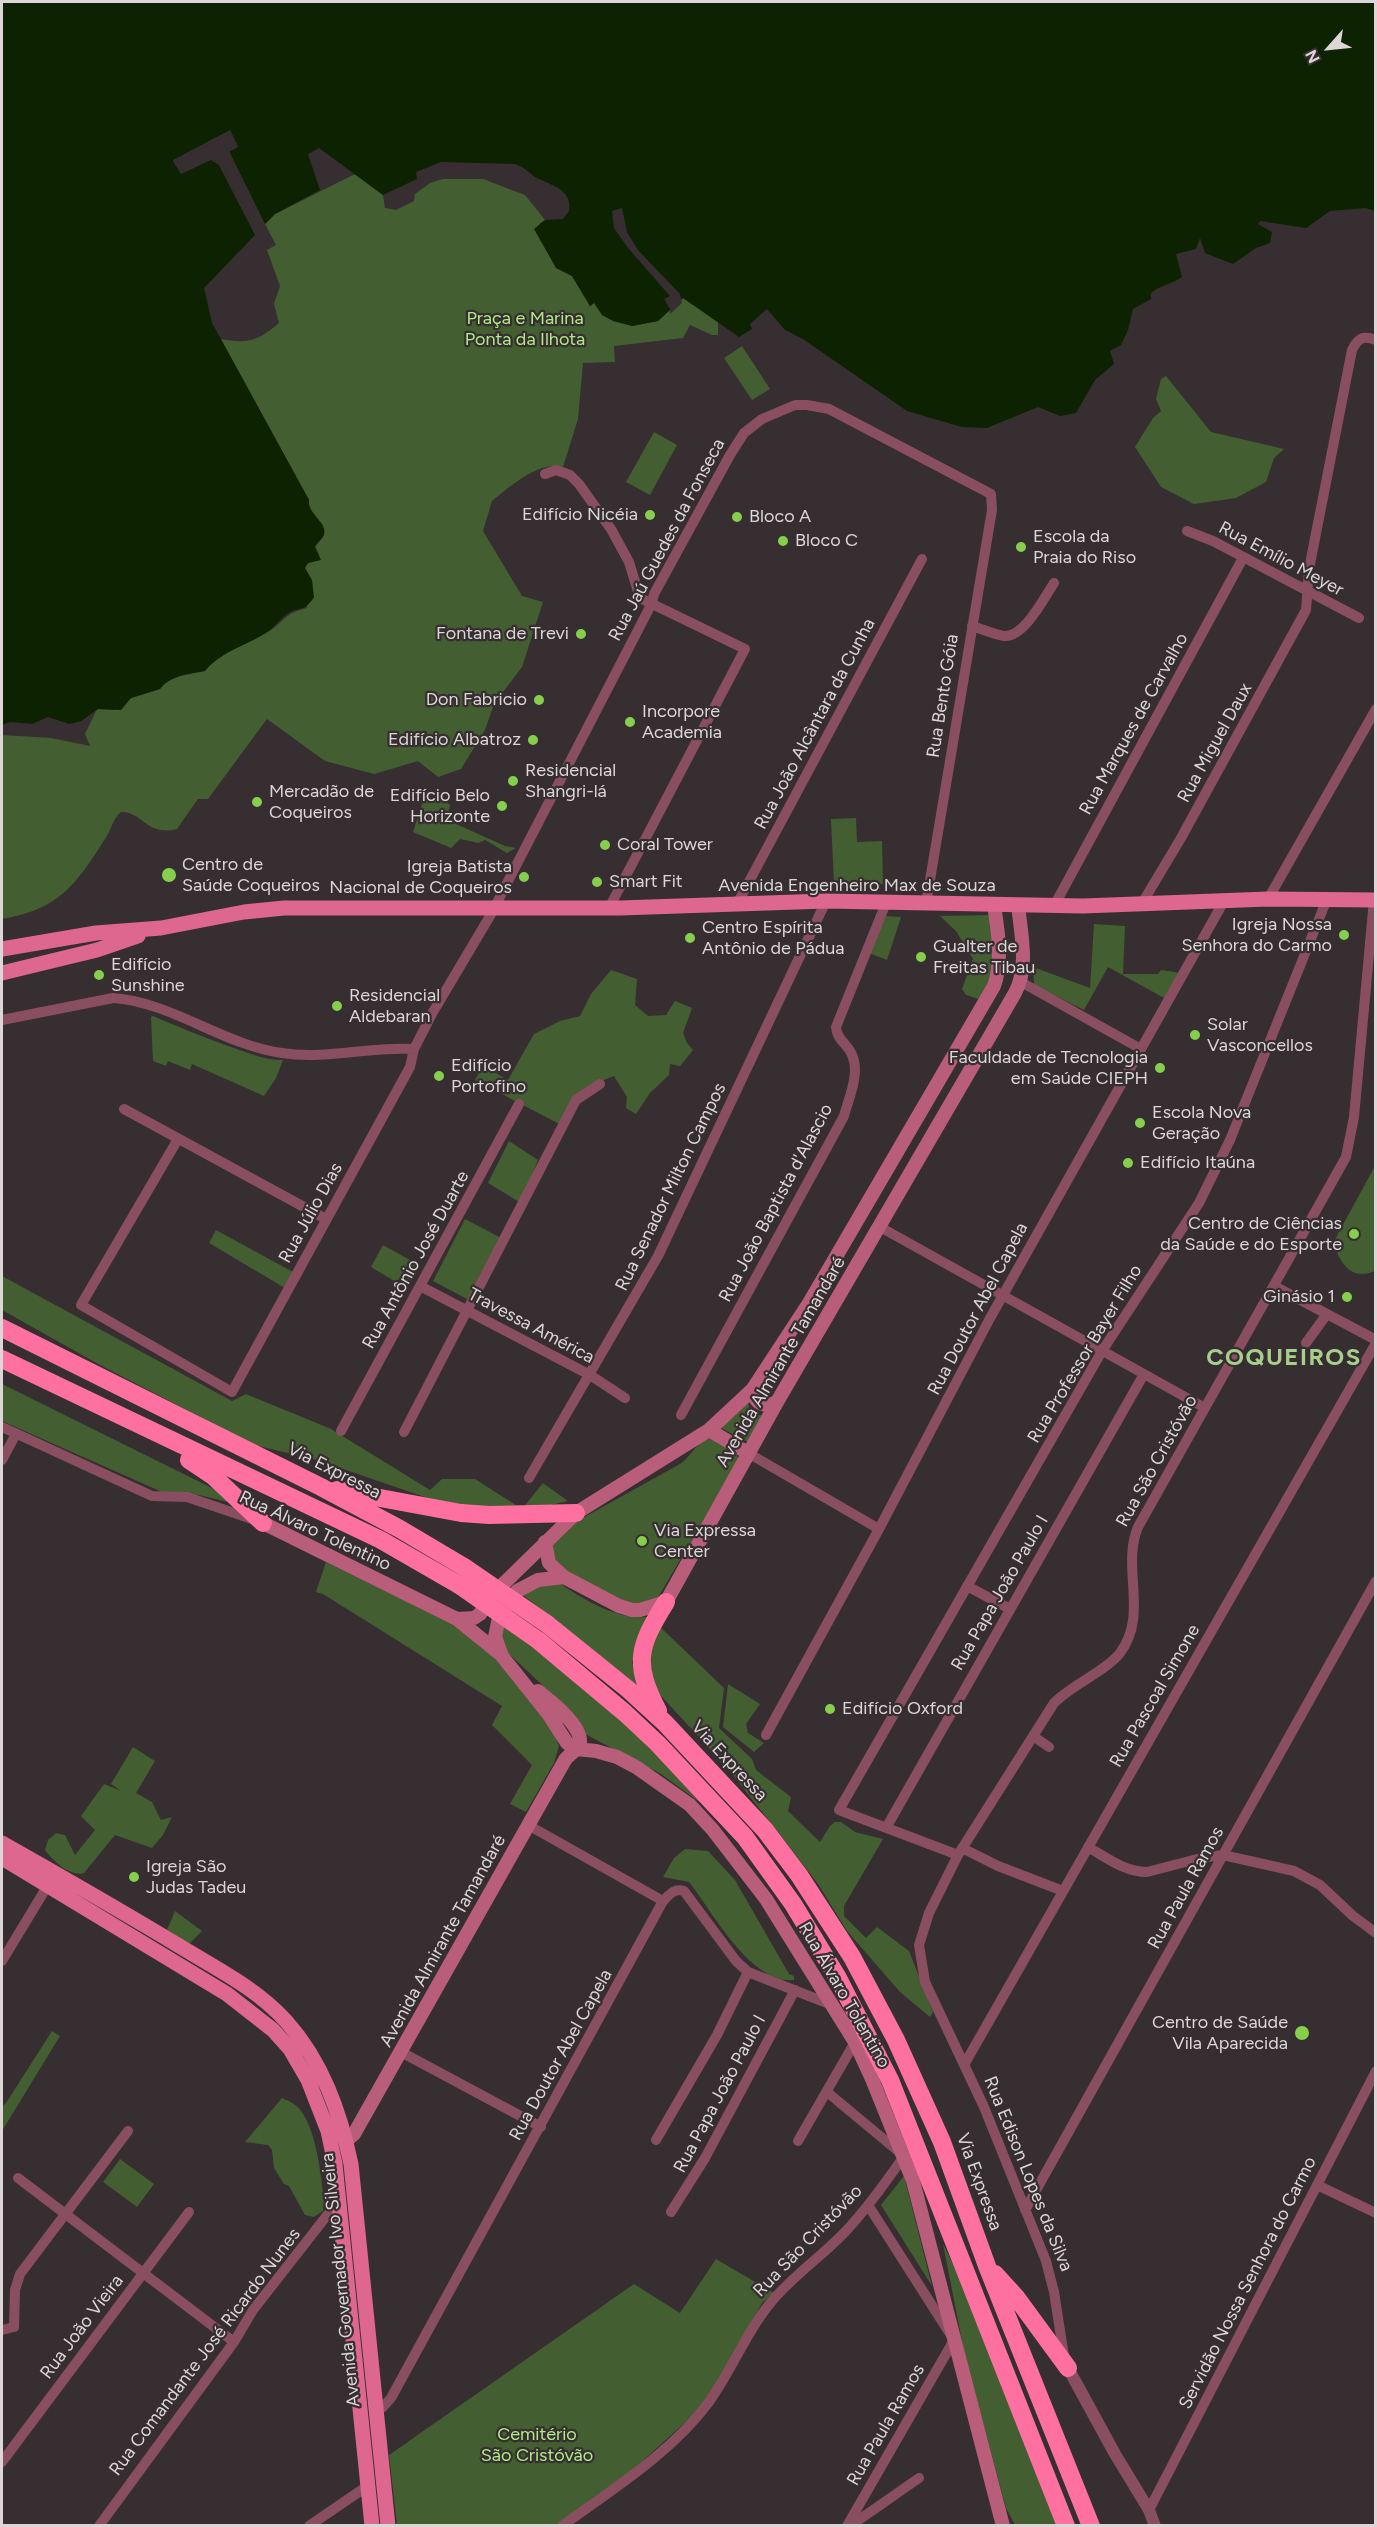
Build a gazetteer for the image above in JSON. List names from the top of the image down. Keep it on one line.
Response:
{"streets":{"highway":["Via Expressa"],"main road":["Avenida Engenheiro Max de Souza","Avenida Almirante Tamandaré","Rua Álvaro Tolentino","Avenida Governador Ivo Silveira"],"street":["Rua Jaú Guedes da Fonseca","Rua Emílio Meyer","Rua Bento Góia","Rua João Alcântara da Cunha","Rua Marques de Carvalho","Rua Miguel Daux","Rua Senador Milton Campos","Rua João Baptista d'Alascio","Rua Júlio Dias","Rua Antônio José Duarte","Rua Doutor Abel Capela","Travessa América","Rua Professor Bayer Filho","Rua São Cristóvão","Rua Papa João Paulo I","Rua Pascoal Simone","Rua Paula Ramos","Rua Edison Lopes da Silva","Servidão Nossa Senhora do Carmo","Rua João Vieira","Rua Comandante José Ricardo Nunes"]},"crossings":[["Rua Jaú Guedes da Fonseca","Rua Bento Góia"],["Rua Jaú Guedes da Fonseca","Avenida Engenheiro Max de Souza"],["Rua Jaú Guedes da Fonseca","Rua Júlio Dias"],["Rua Emílio Meyer","Rua Marques de Carvalho"],["Rua Emílio Meyer","Rua Miguel Daux"],["Rua Bento Góia","Avenida Engenheiro Max de Souza"],["Rua João Alcântara da Cunha","Avenida Engenheiro Max de Souza"],["Rua Marques de Carvalho","Avenida Engenheiro Max de Souza"],["Rua Miguel Daux","Avenida Engenheiro Max de Souza"],["Avenida Engenheiro Max de Souza","Rua Senador Milton Campos"],["Avenida Engenheiro Max de Souza","Rua João Baptista d'Alascio"],["Avenida Engenheiro Max de Souza","Rua Doutor Abel Capela"],["Avenida Engenheiro Max de Souza","Rua Professor Bayer Filho"],["Avenida Engenheiro Max de Souza","Avenida Almirante Tamandaré"],["Avenida Engenheiro Max de Souza","Rua São Cristóvão"],["Rua Senador Milton Campos","Travessa América"],["Rua Antônio José Duarte","Travessa América"],["Rua Doutor Abel Capela","Avenida Governador Ivo Silveira"],["Rua Professor Bayer Filho","Rua Papa João Paulo I"],["Avenida Almirante Tamandaré","Rua Álvaro Tolentino"],["Avenida Almirante Tamandaré","Avenida Governador Ivo Silveira"],["Rua São Cristóvão","Rua Álvaro Tolentino"],["Rua São Cristóvão","Rua Pascoal Simone"],["Rua São Cristóvão","Rua Edison Lopes da Silva"],["Rua Álvaro Tolentino","Rua Paula Ramos"],["Rua Pascoal Simone","Rua Edison Lopes da Silva"],["Rua Paula Ramos","Rua Edison Lopes da Silva"],["Rua Edison Lopes da Silva","Servidão Nossa Senhora do Carmo"],["Avenida Governador Ivo Silveira","Rua Comandante José Ricardo Nunes"]],"districts":["COQUEIROS"],"parks":["Praça e Marina Ponta da Ilhota","Cemitério São Cristóvão"],"places":["Edifício Nicéia","Bloco A","Bloco C","Escola da Praia do Riso","Fontana de Trevi","Don Fabricio","Incorpore Academia","Edifício Albatroz","Residencial Shangri-lá","Mercadão de Coqueiros","Edifício Belo Horizonte","Coral Tower","Centro de Saúde Coqueiros","Igreja Batista Nacional de Coqueiros","Smart Fit","Igreja Nossa Senhora do Carmo","Centro Espírita Antônio de Pádua","Gualter de Freitas Tibau","Edifício Sunshine","Residencial Aldebaran","Solar Vasconcellos","Faculdade de Tecnologia em Saúde CIEPH","Edifício Portofino","Escola Nova Geração","Edifício Itaúna","Centro de Ciências da Saúde e do Esporte","Ginásio 1","Via Expressa Center","Edifício Oxford","Igreja São Judas Tadeu","Centro de Saúde Vila Aparecida"],"north":"bottom left"}
